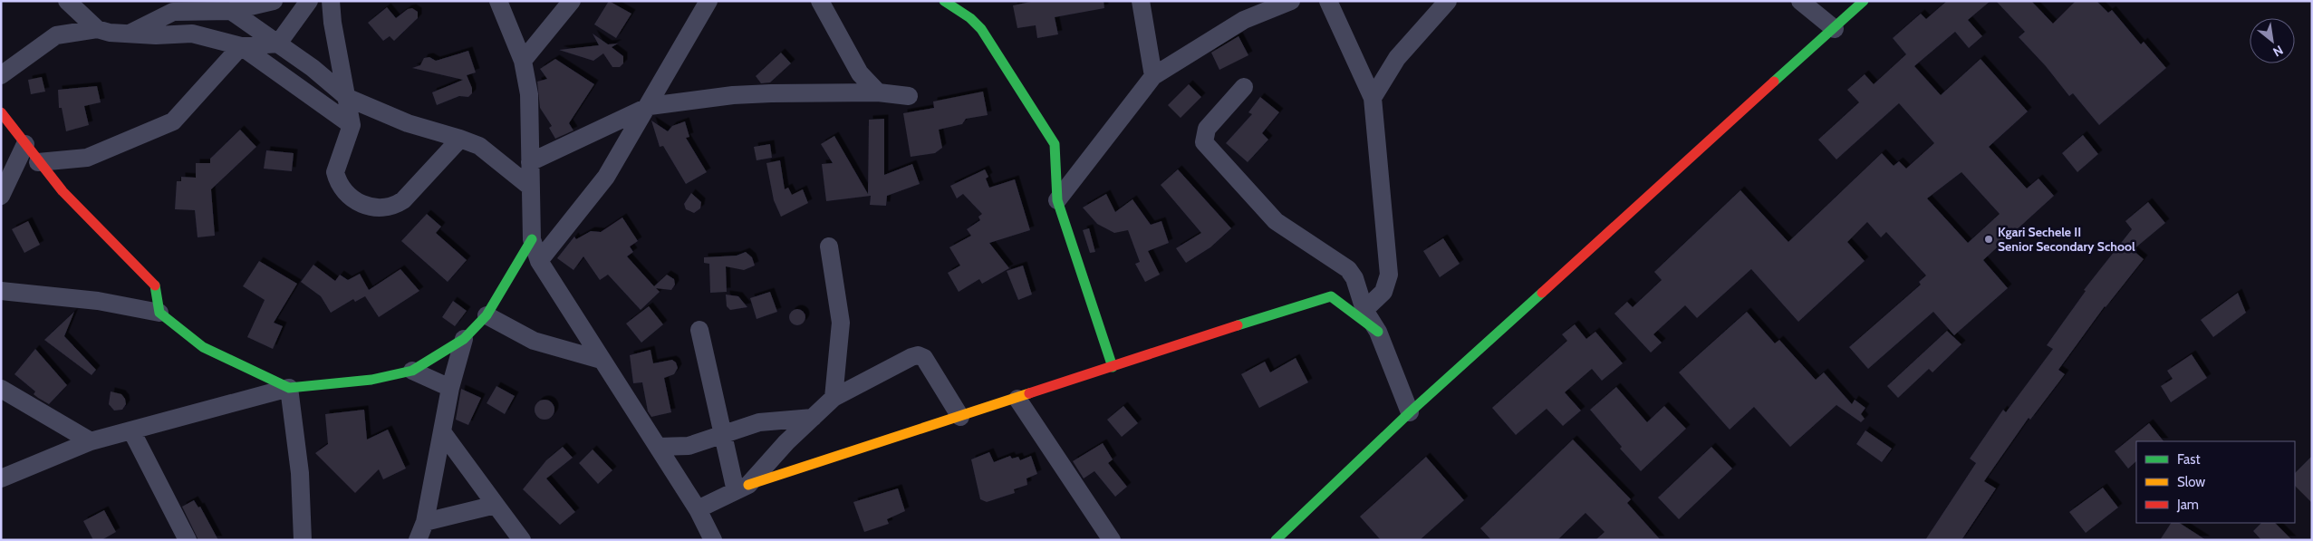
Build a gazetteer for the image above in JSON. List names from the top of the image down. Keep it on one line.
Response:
{"places":["Kgari Sechele II Senior Secondary School"],"legend":["Fast","Slow","Jam"],"north":"bottom right"}
